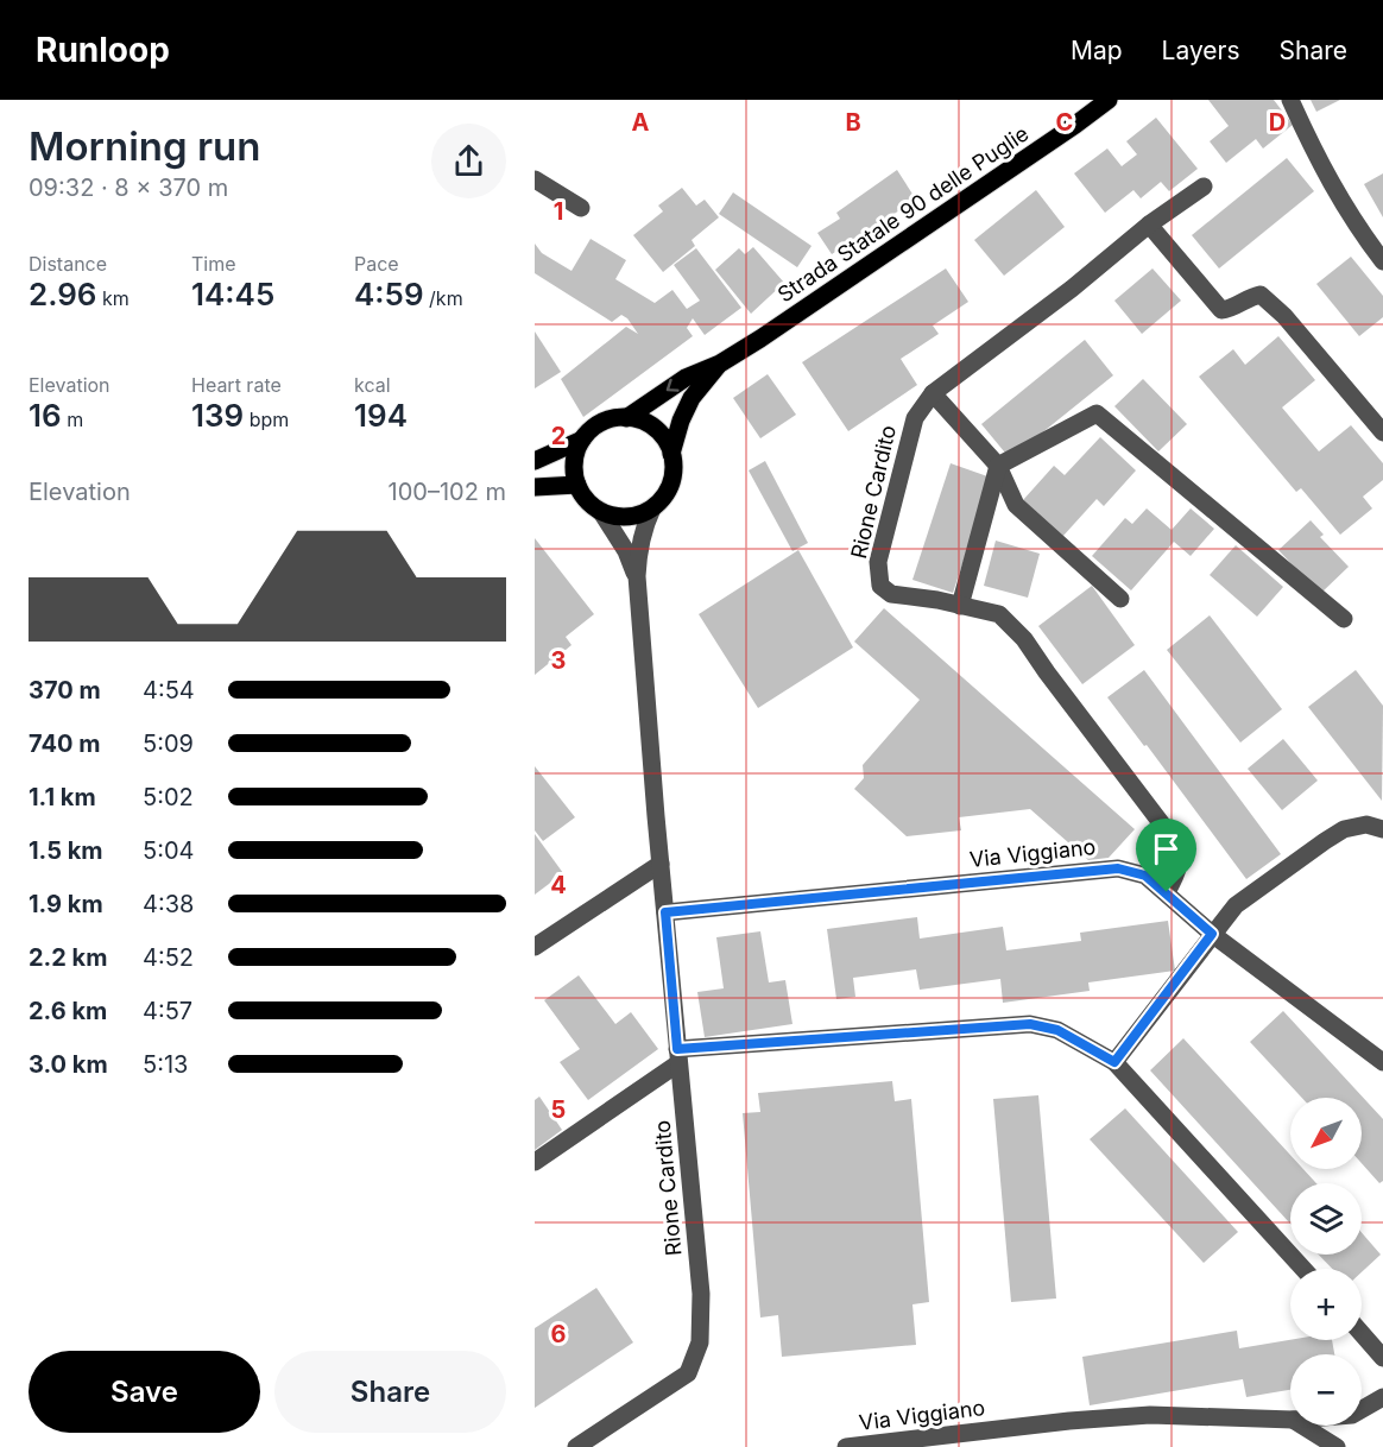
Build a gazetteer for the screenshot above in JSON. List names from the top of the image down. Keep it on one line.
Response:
{"streets":{"main road":["Strada Statale 90 delle Puglie"],"street":["Rione Cardito","Via Viggiano"]},"crossings":[["Strada Statale 90 delle Puglie","Rione Cardito"],["Rione Cardito","Via Viggiano"]],"north":"bottom left","page":{"header":"Runloop","nav":["Map","Layers","Share"],"heading":["Morning run","09:32 · 8 × 370 m"],"stats":[["Distance","2.96 km"],["Time","14:45"],["Pace","4:59 /km"],["Elevation","16 m"],["Heart rate","139 bpm"],["kcal","194"]],"chart":["Elevation","100–102 m"],"list":[{"name":"370 m","note":"4:54"},{"name":"740 m","note":"5:09"},{"name":"1.1 km","note":"5:02"},{"name":"1.5 km","note":"5:04"},{"name":"1.9 km","note":"4:38"},{"name":"2.2 km","note":"4:52"},{"name":"2.6 km","note":"4:57"},{"name":"3.0 km","note":"5:13"}],"map_buttons":["+","−"],"buttons":["Save","Share"]},"grid":{"columns":["A","B","C","D"],"rows":["1","2","3","4","5","6"]}}
